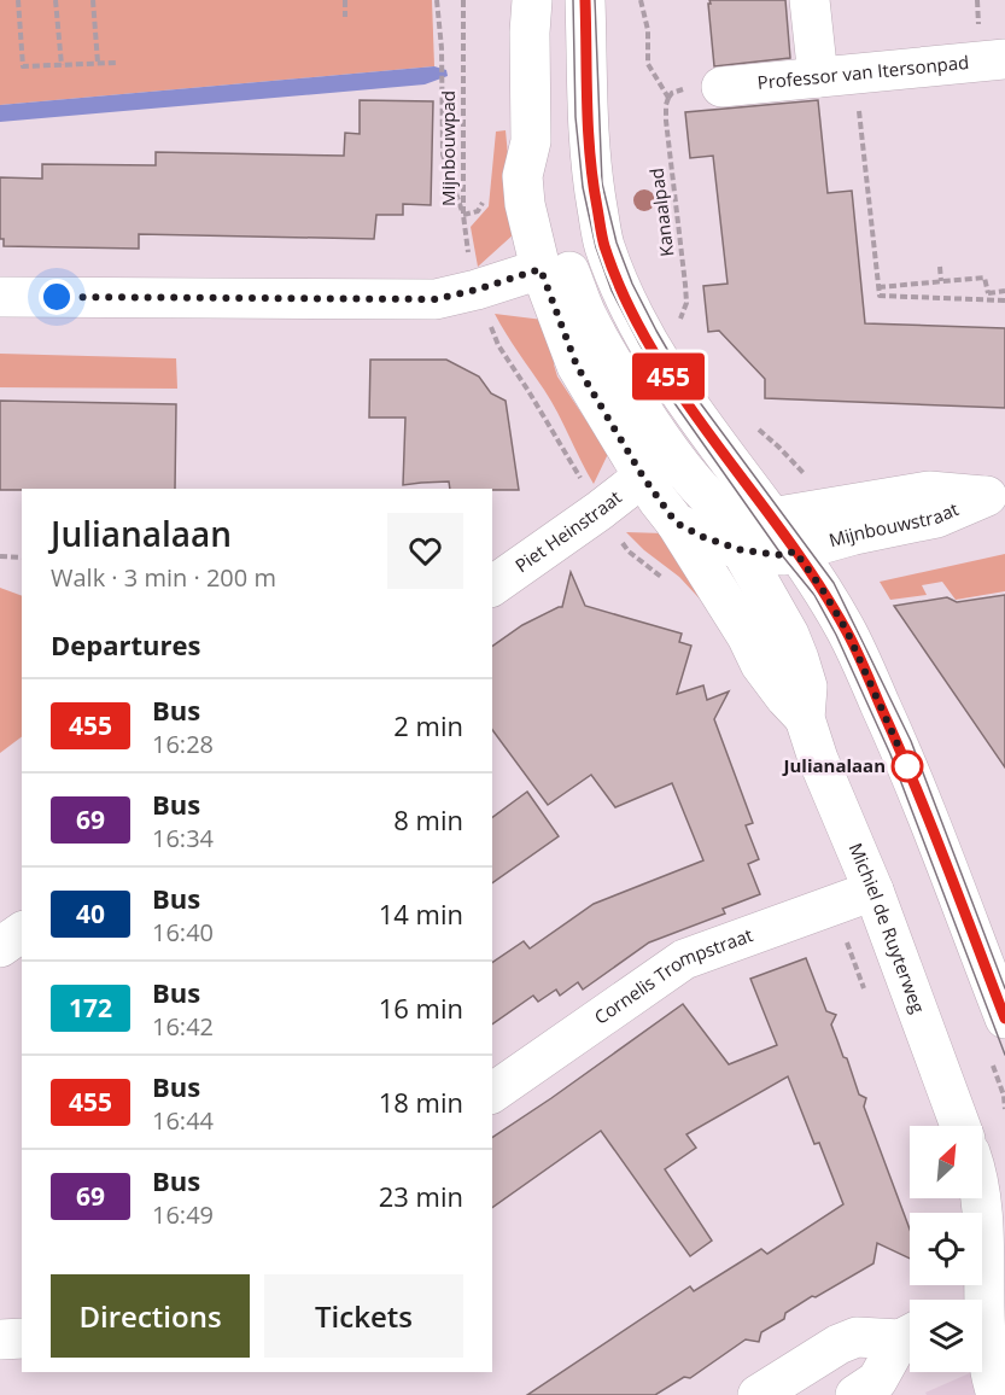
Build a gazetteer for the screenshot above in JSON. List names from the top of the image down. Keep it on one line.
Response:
{"streets":{"street":["Professor van Itersonpad","Mijnbouwstraat","Piet Heinstraat","Michiel de Ruyterweg","Cornelis Trompstraat"],"path":["Mijnbouwpad","Kanaalpad"]},"crossings":[["Mijnbouwstraat","Michiel de Ruyterweg"],["Piet Heinstraat","Michiel de Ruyterweg"],["Michiel de Ruyterweg","Cornelis Trompstraat"]],"places":["Julianalaan"],"lines":["bus line 455"],"north":"top right","page":{"on_map":"455","heading":[["Julianalaan","Walk · 3 min · 200 m"],"Departures"],"list":[{"mark":"455","name":"Bus","note":"16:28","value":"2 min"},{"mark":"69","name":"Bus","note":"16:34","value":"8 min"},{"mark":"40","name":"Bus","note":"16:40","value":"14 min"},{"mark":"172","name":"Bus","note":"16:42","value":"16 min"},{"mark":"455","name":"Bus","note":"16:44","value":"18 min"},{"mark":"69","name":"Bus","note":"16:49","value":"23 min"}],"buttons":["Directions","Tickets"]}}
